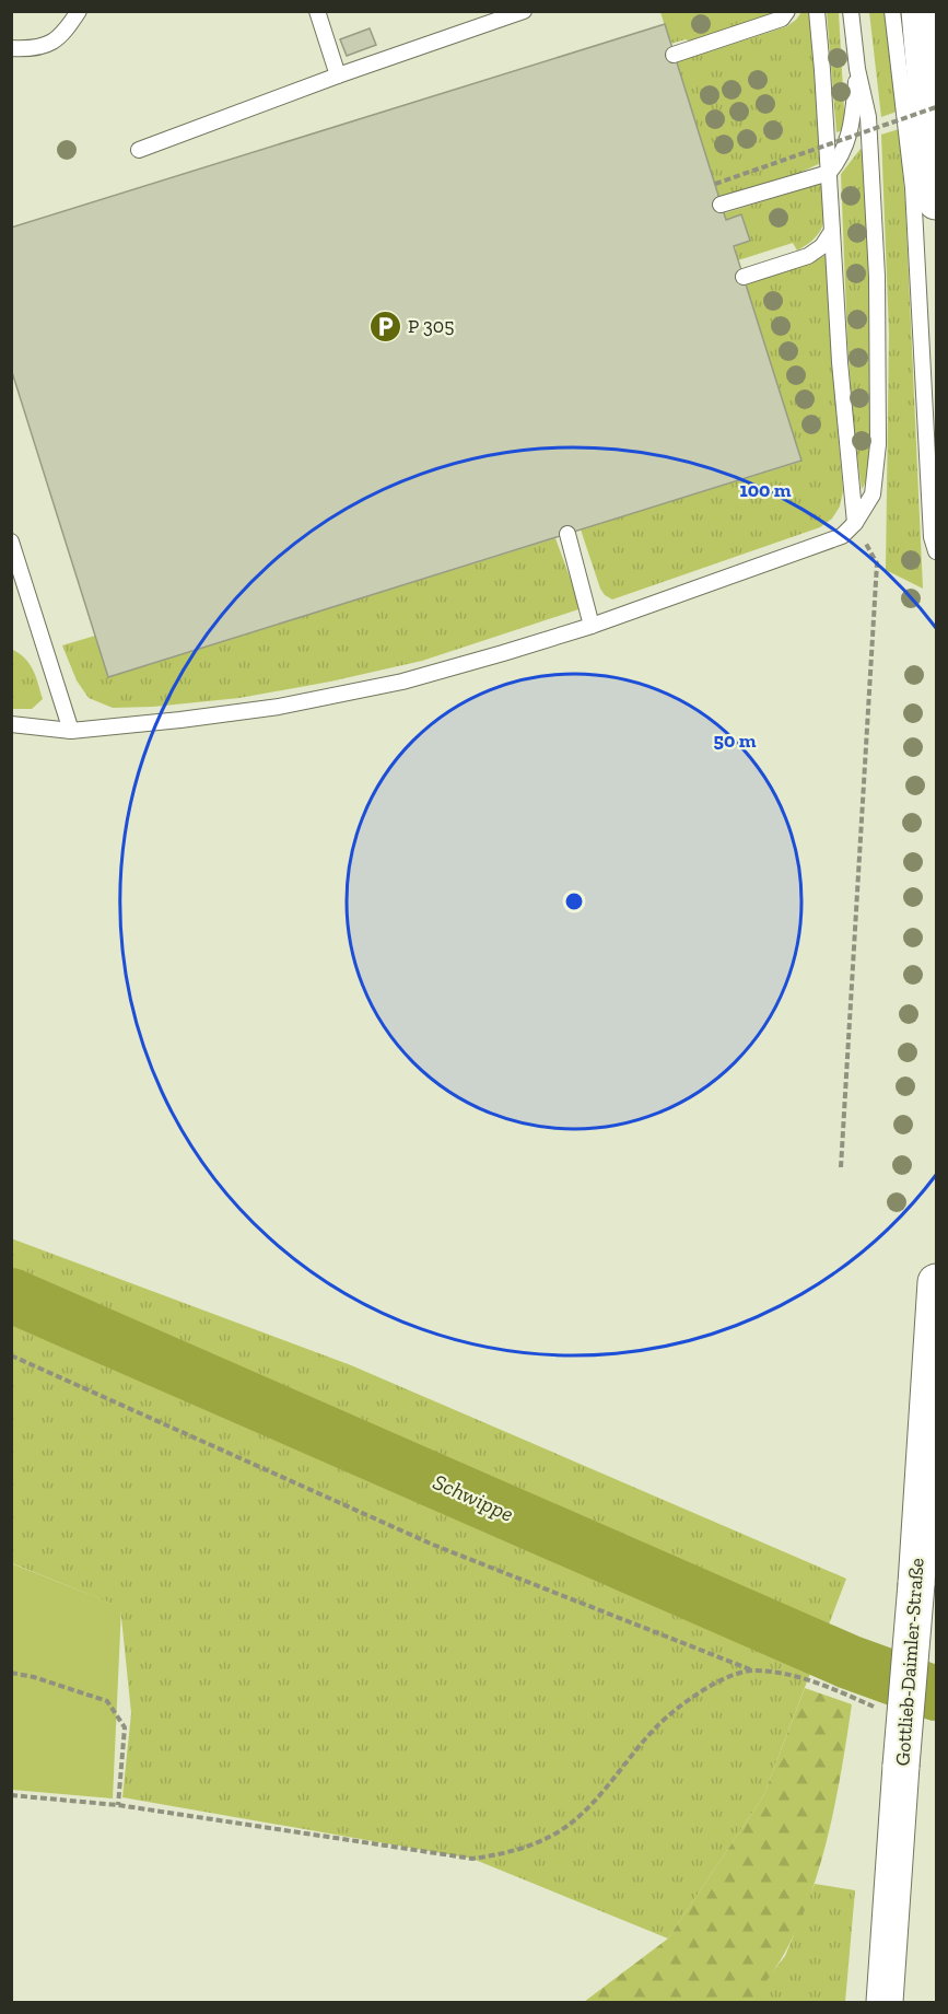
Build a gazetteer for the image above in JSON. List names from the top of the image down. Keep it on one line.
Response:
{"streets":{"main road":["Gottlieb-Daimler-Straße"]},"water":["Schwippe"],"places":{"parking":["P 305"]},"rings":["100 m","50 m"]}
